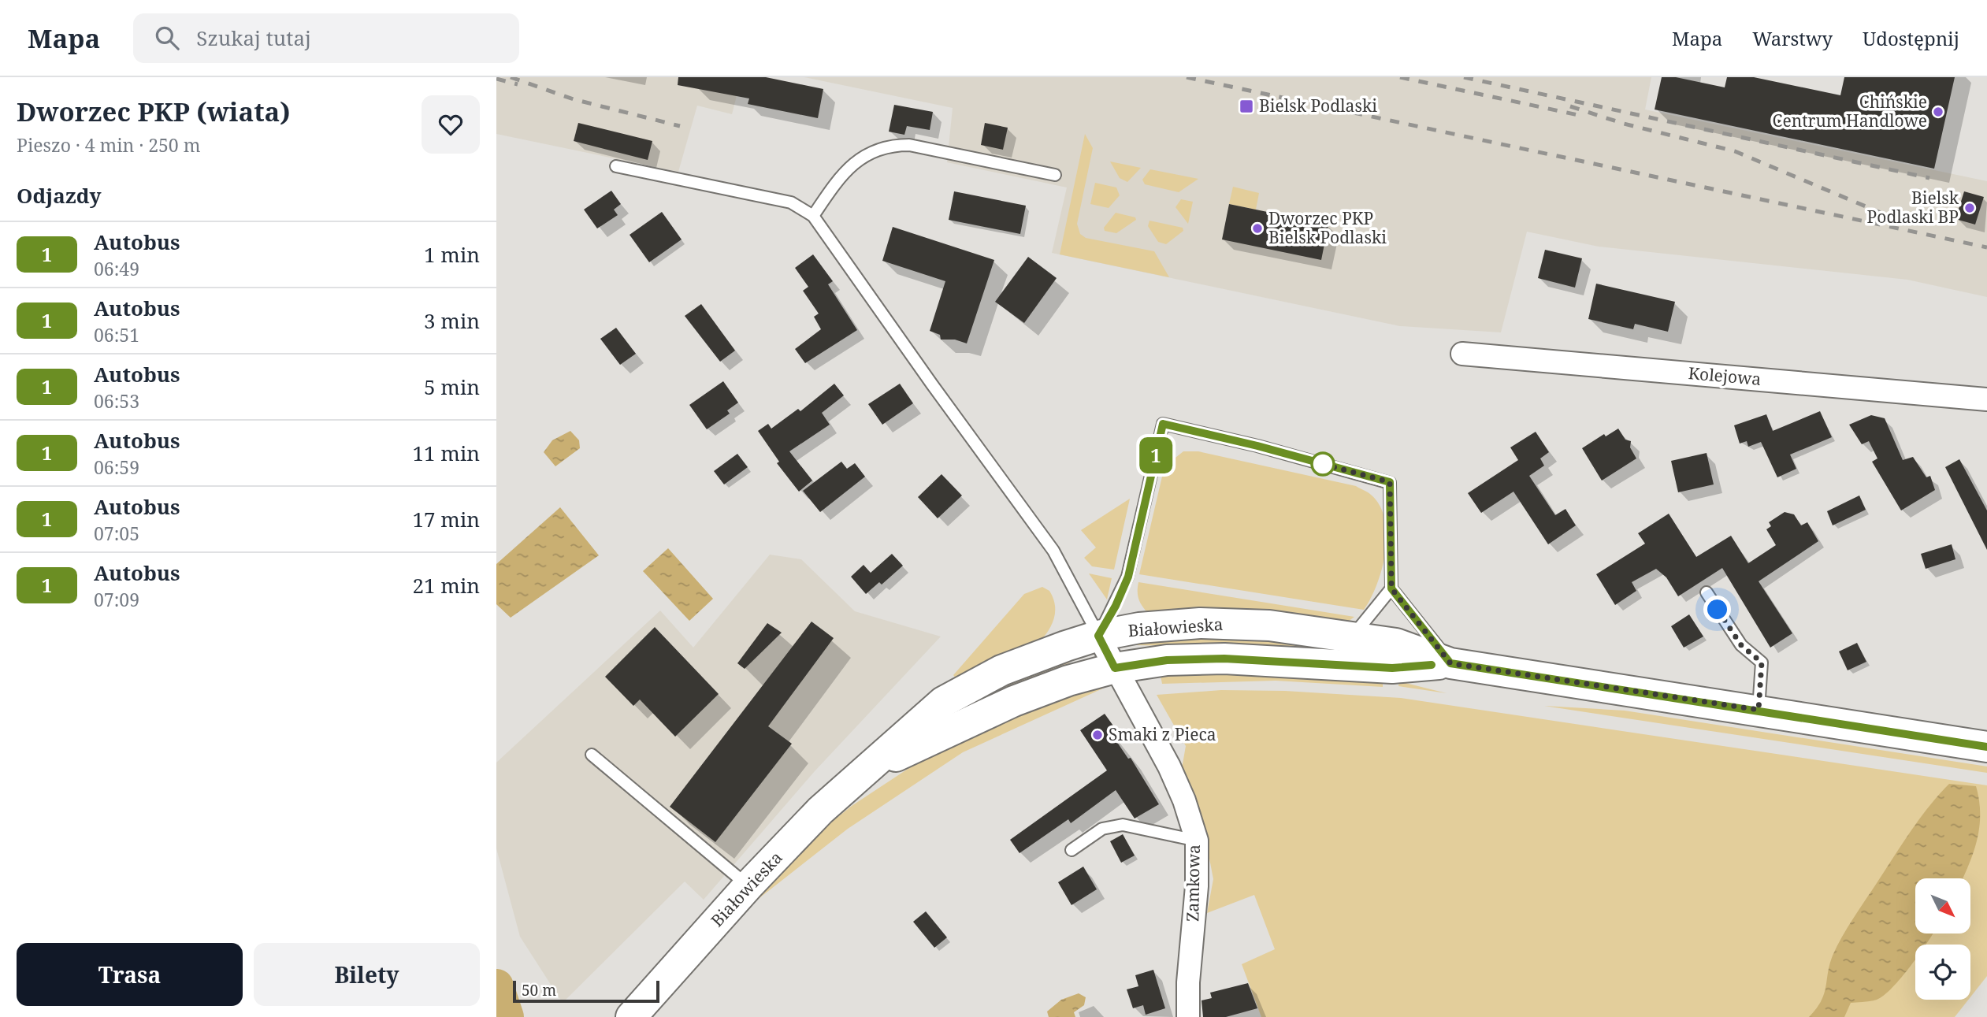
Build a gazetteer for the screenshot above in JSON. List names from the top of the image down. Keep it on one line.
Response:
{"streets":{"main road":["Białowieska"],"street":["Kolejowa","Zamkowa"]},"crossings":[["Białowieska","Zamkowa"]],"places":{"transit":["Bielsk Podlaski"],"other":["Chińskie Centrum Handlowe","Bielsk Podlaski BP","Dworzec PKP Bielsk Podlaski","Smaki z Pieca"]},"lines":["bus line 1"],"scale_bar":"50 m","north":"bottom right","page":{"header":"Mapa","search":"Szukaj tutaj","nav":["Mapa","Warstwy","Udostępnij"],"heading":[["Dworzec PKP (wiata)","Pieszo · 4 min · 250 m"],"Odjazdy"],"on_map":"1","list":[{"mark":"1","name":"Autobus","note":"06:49","value":"1 min"},{"mark":"1","name":"Autobus","note":"06:51","value":"3 min"},{"mark":"1","name":"Autobus","note":"06:53","value":"5 min"},{"mark":"1","name":"Autobus","note":"06:59","value":"11 min"},{"mark":"1","name":"Autobus","note":"07:05","value":"17 min"},{"mark":"1","name":"Autobus","note":"07:09","value":"21 min"}],"buttons":["Trasa","Bilety"],"scale":"50 m"}}
